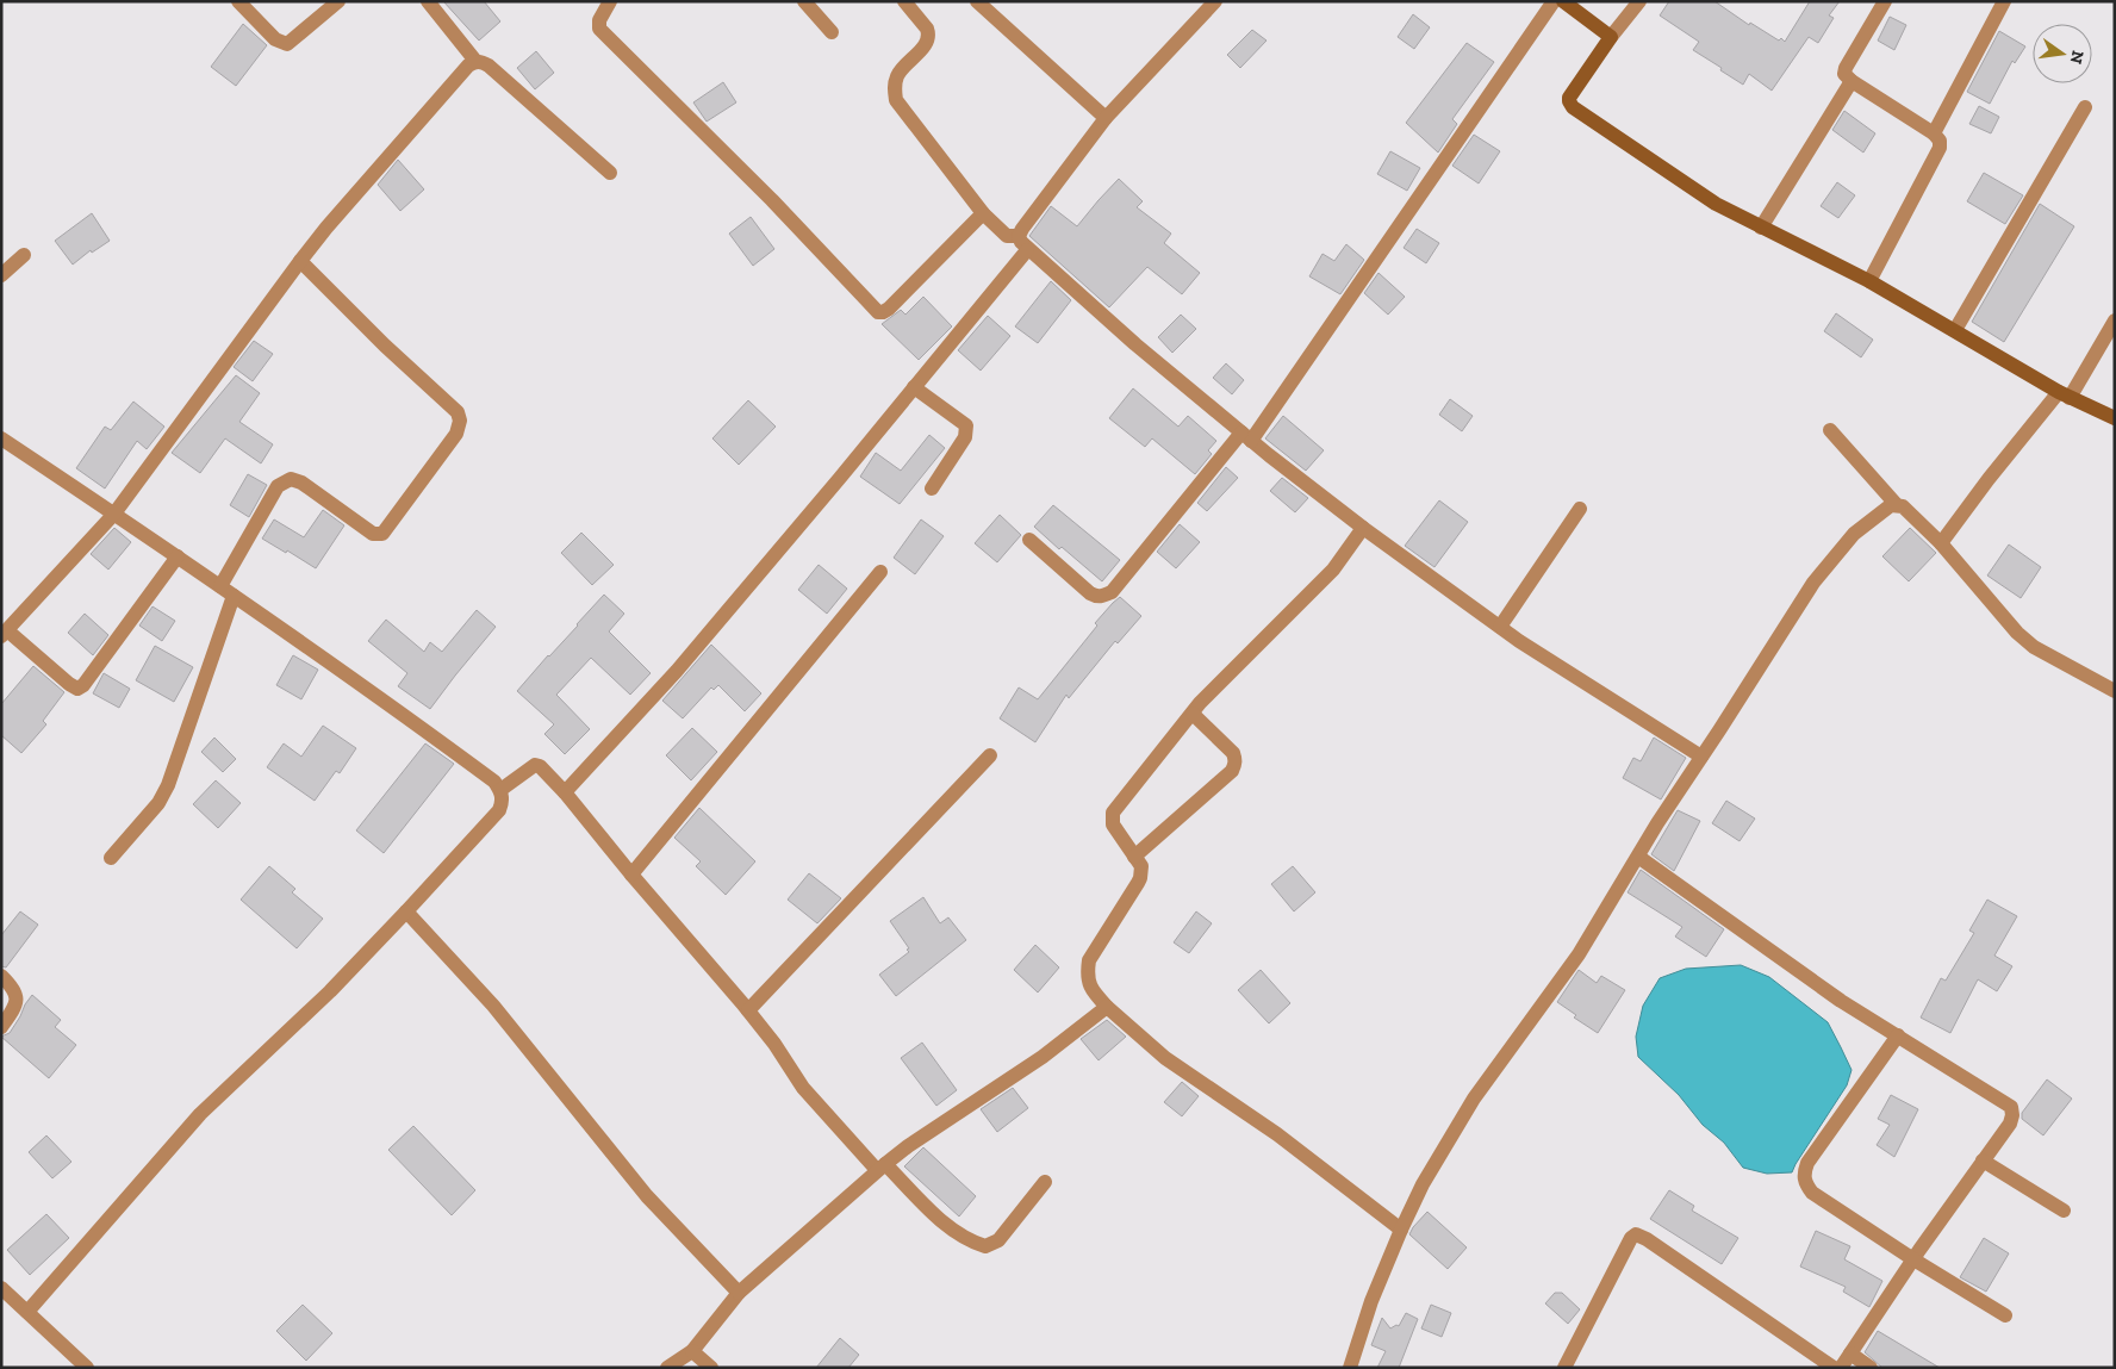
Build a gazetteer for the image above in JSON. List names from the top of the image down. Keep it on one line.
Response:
{"north":"right"}
